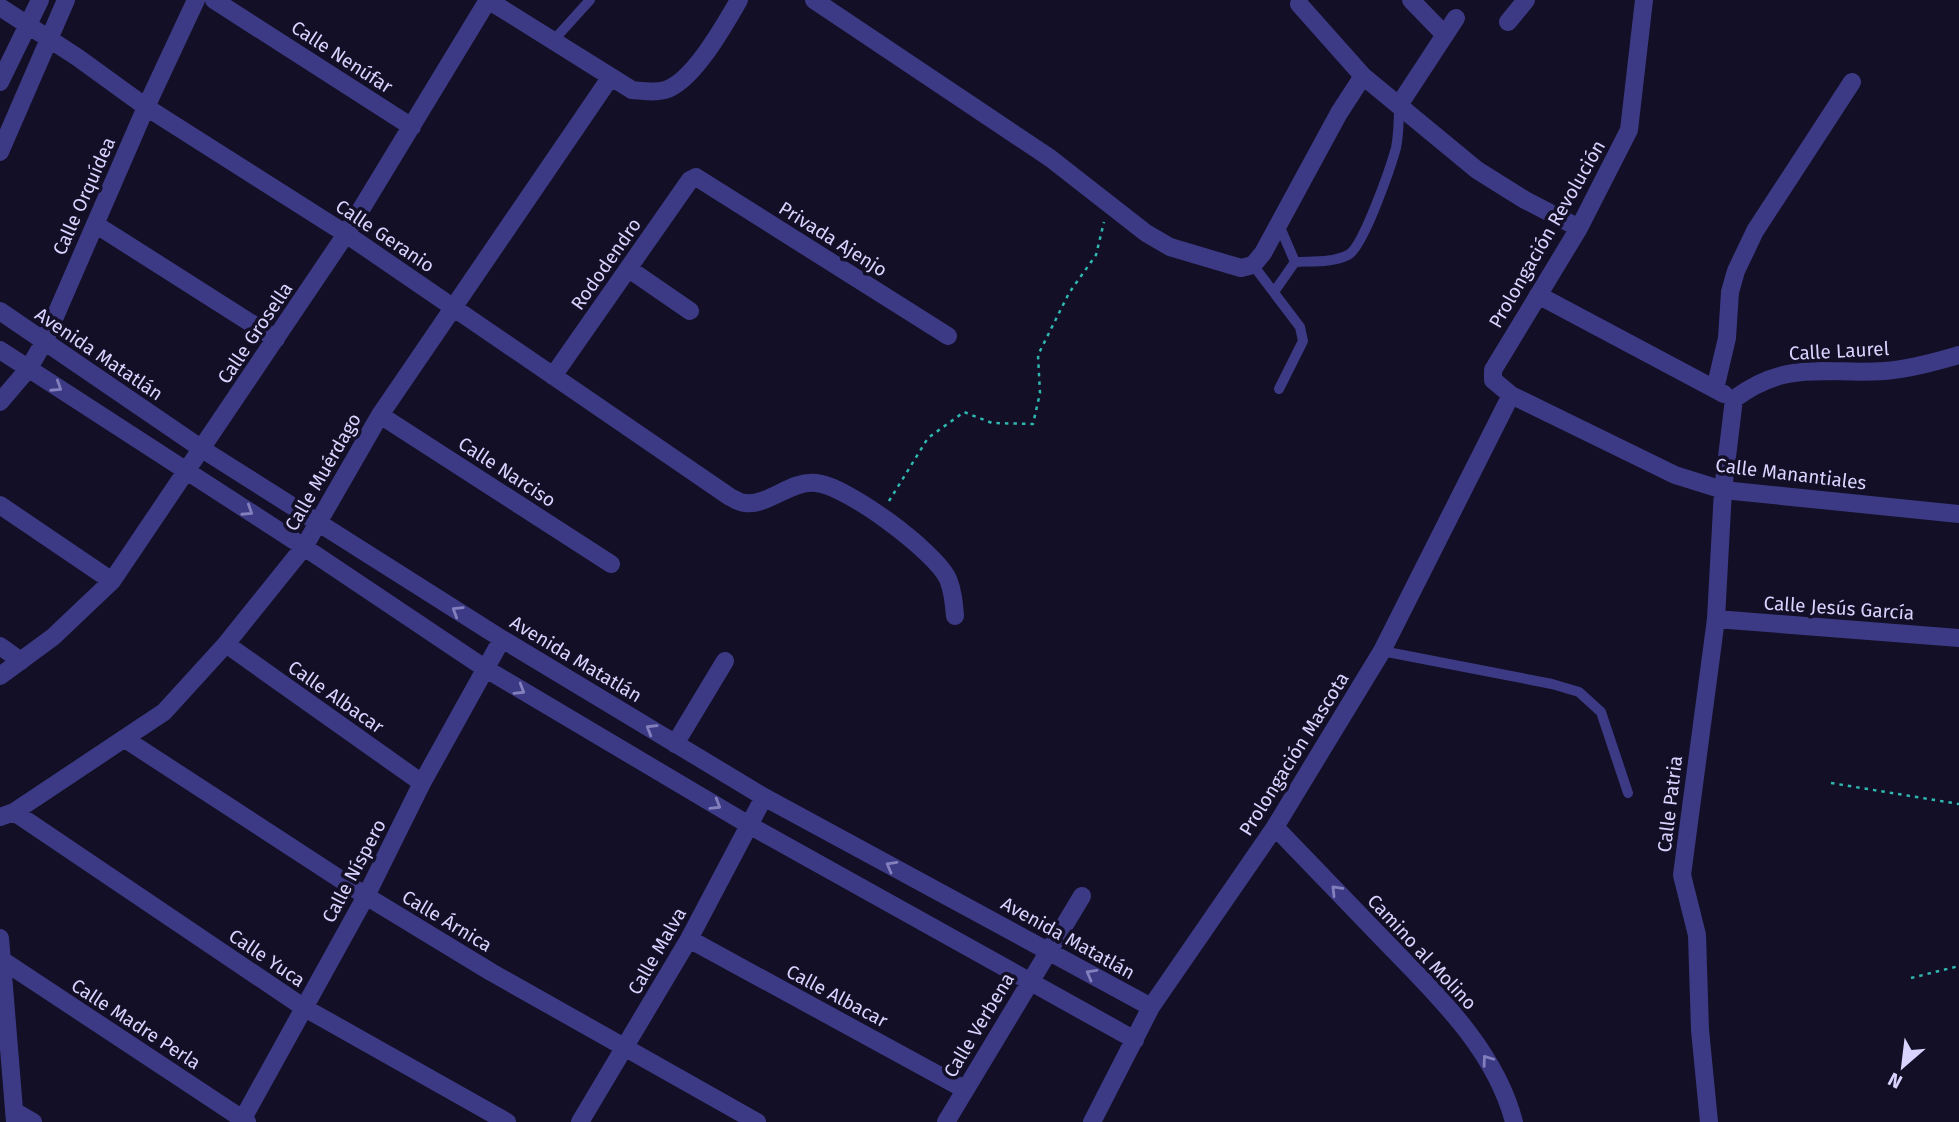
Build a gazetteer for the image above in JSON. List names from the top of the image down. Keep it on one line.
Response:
{"streets":{"street":["Calle Nenúfar","Calle Orquídea","Prolongación Revolución","Calle Geranio","Privada Ajenjo","Rododendro","Calle Grosella","Calle Laurel","Avenida Matatlán","Calle Muérdago","Calle Narciso","Calle Manantiales","Calle Jesús García","Calle Albacar","Prolongación Mascota","Calle Patria","Calle Níspero","Calle Árnica","Calle Malva","Camino al Molino","Calle Yuca","Calle Madre Perla","Calle Verbena"]},"crossings":[["Calle Nenúfar","Calle Grosella"],["Calle Orquídea","Calle Geranio"],["Calle Orquídea","Avenida Matatlán"],["Prolongación Revolución","Calle Manantiales"],["Prolongación Revolución","Prolongación Mascota"],["Calle Geranio","Rododendro"],["Calle Geranio","Calle Grosella"],["Calle Geranio","Calle Muérdago"],["Privada Ajenjo","Rododendro"],["Calle Grosella","Avenida Matatlán"],["Avenida Matatlán","Calle Muérdago"],["Avenida Matatlán","Prolongación Mascota"],["Avenida Matatlán","Calle Níspero"],["Avenida Matatlán","Calle Malva"],["Avenida Matatlán","Calle Verbena"],["Calle Muérdago","Calle Narciso"],["Calle Muérdago","Calle Albacar"],["Calle Muérdago","Calle Árnica"],["Calle Muérdago","Calle Yuca"],["Calle Manantiales","Prolongación Mascota"],["Calle Manantiales","Calle Patria"],["Calle Jesús García","Calle Patria"],["Calle Albacar","Calle Níspero"],["Calle Albacar","Calle Malva"],["Calle Albacar","Calle Verbena"],["Prolongación Mascota","Camino al Molino"],["Calle Níspero","Calle Árnica"],["Calle Níspero","Calle Yuca"],["Calle Níspero","Calle Madre Perla"],["Calle Árnica","Calle Malva"]],"one_way":["Camino al Molino"],"north":"bottom left"}
